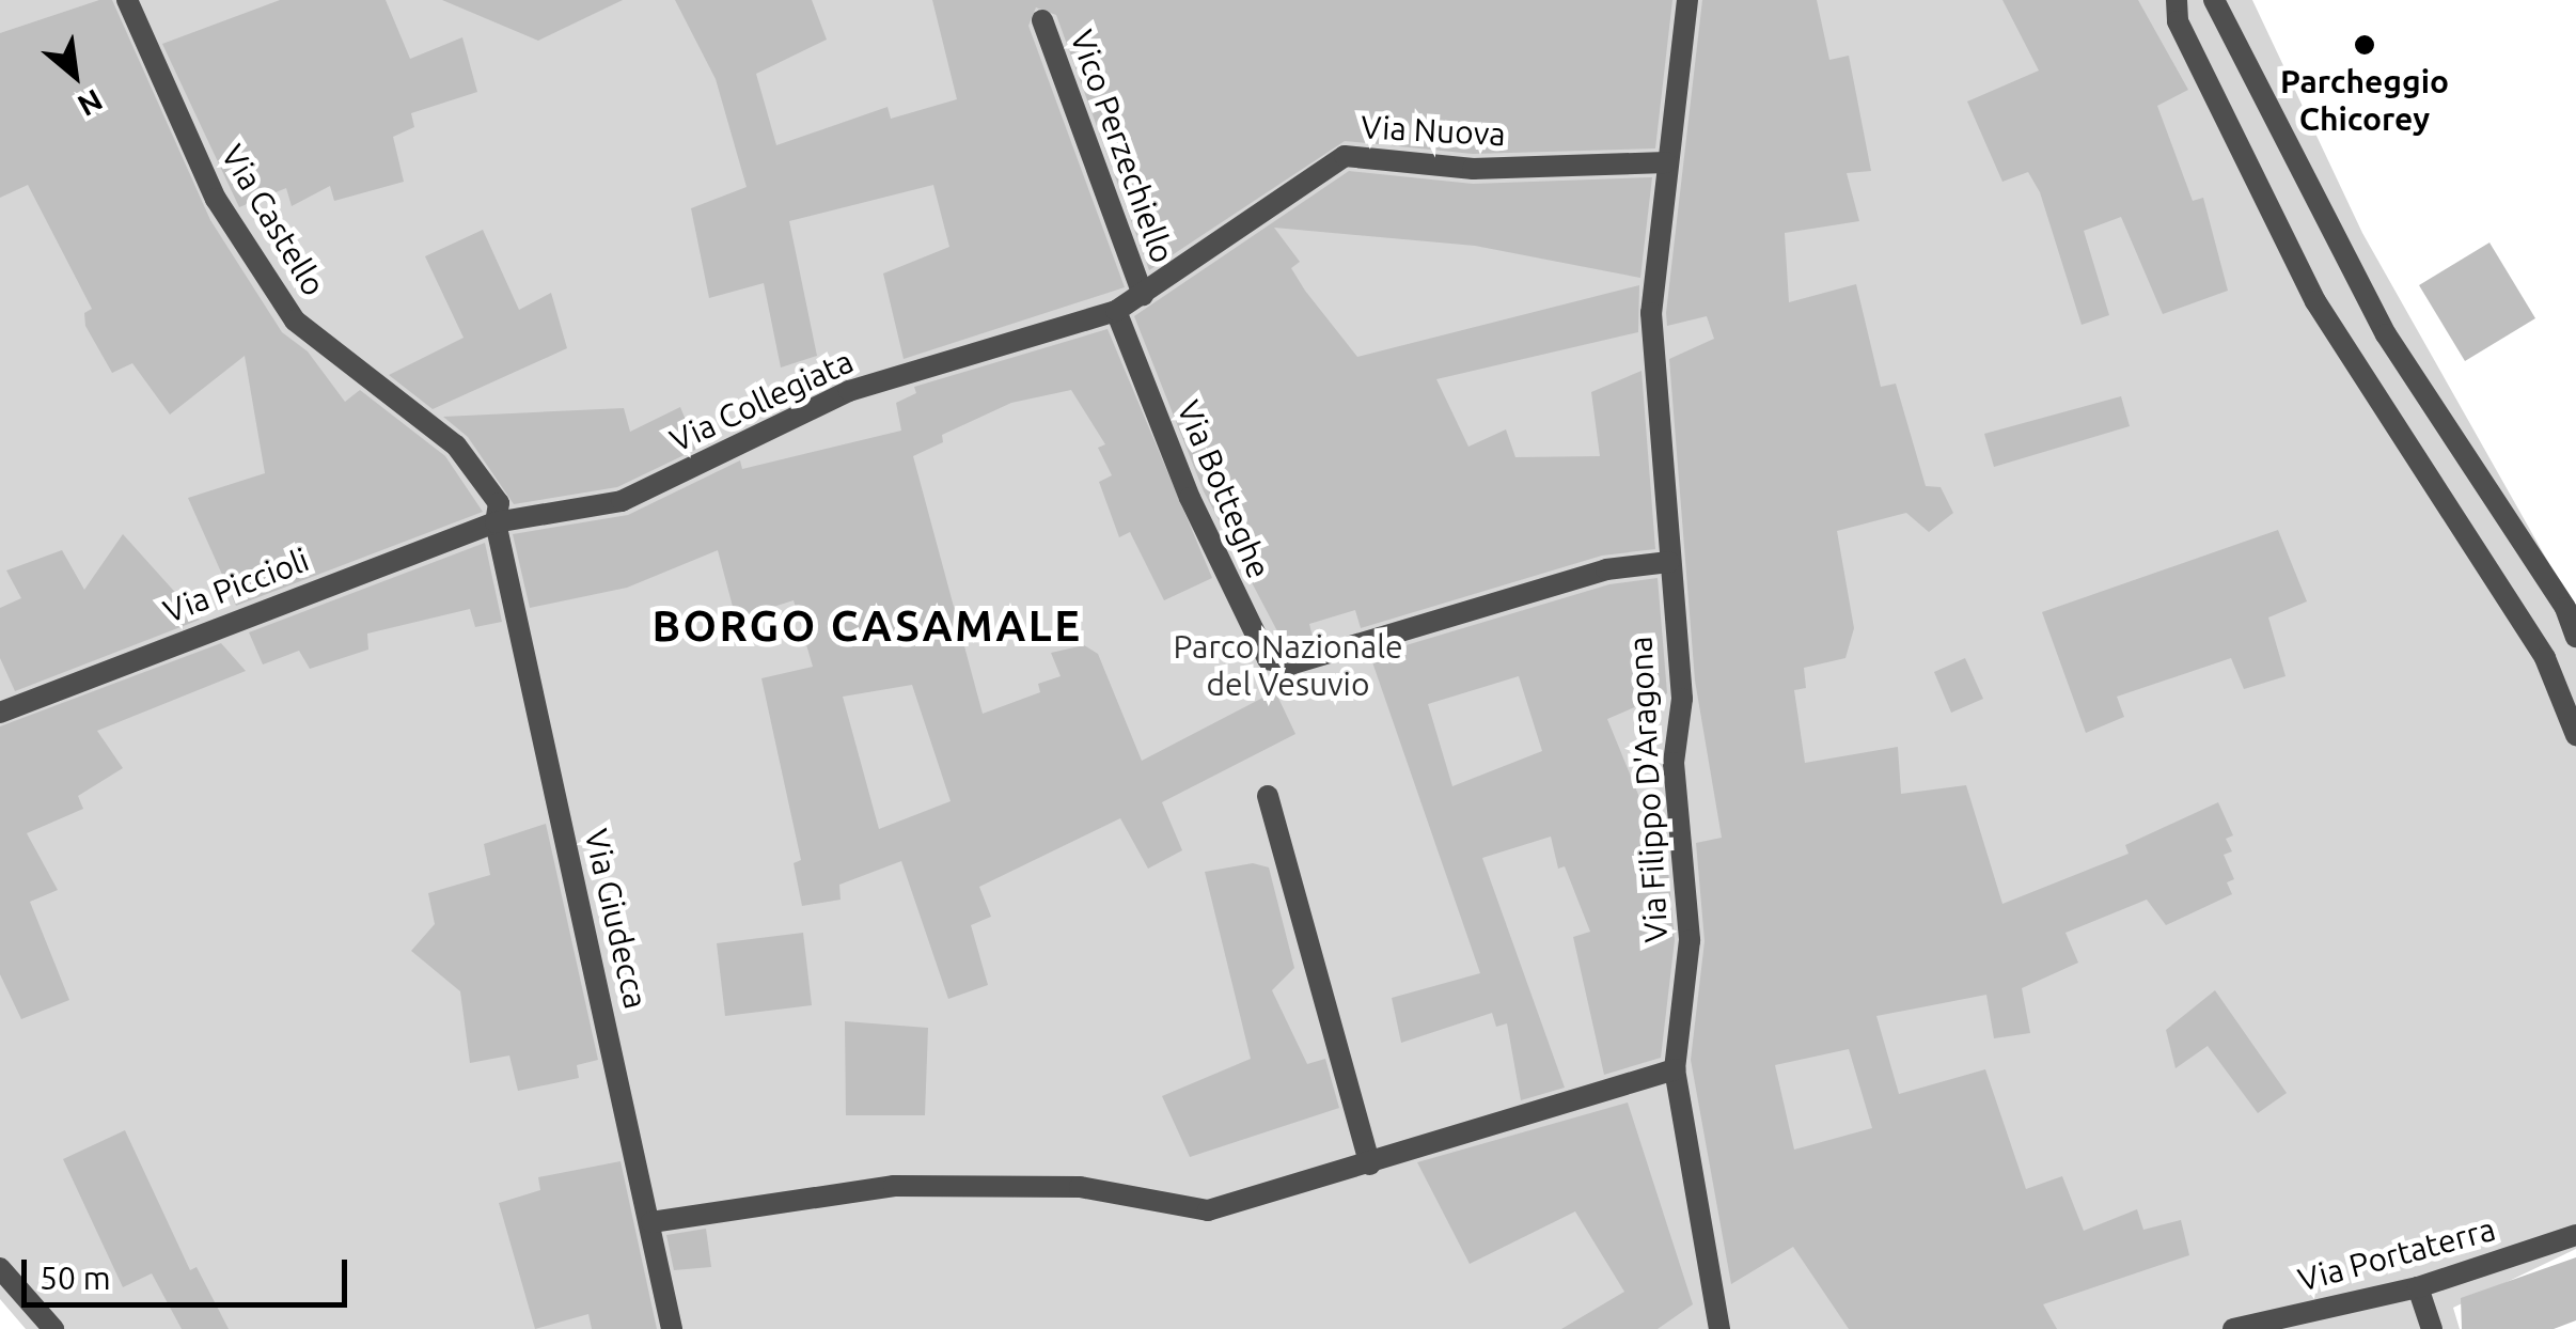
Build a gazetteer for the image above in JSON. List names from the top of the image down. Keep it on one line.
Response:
{"streets":{"street":["Via Nuova","Vico Perzechiello","Via Castello","Via Collegiata","Via Botteghe","Via Piccioli","Via Filippo D'Aragona","Via Giudecca","Via Portaterra"]},"crossings":[["Via Nuova","Vico Perzechiello"],["Via Nuova","Via Collegiata"],["Via Nuova","Via Botteghe"],["Via Nuova","Via Filippo D'Aragona"],["Via Castello","Via Collegiata"],["Via Castello","Via Piccioli"],["Via Castello","Via Giudecca"],["Via Collegiata","Via Botteghe"],["Via Collegiata","Via Piccioli"],["Via Collegiata","Via Giudecca"],["Via Botteghe","Via Filippo D'Aragona"],["Via Piccioli","Via Giudecca"]],"districts":["BORGO CASAMALE"],"parks":["Parco Nazionale del Vesuvio"],"places":["Parcheggio Chicorey"],"scale_bar":"50 m","north":"bottom right"}
